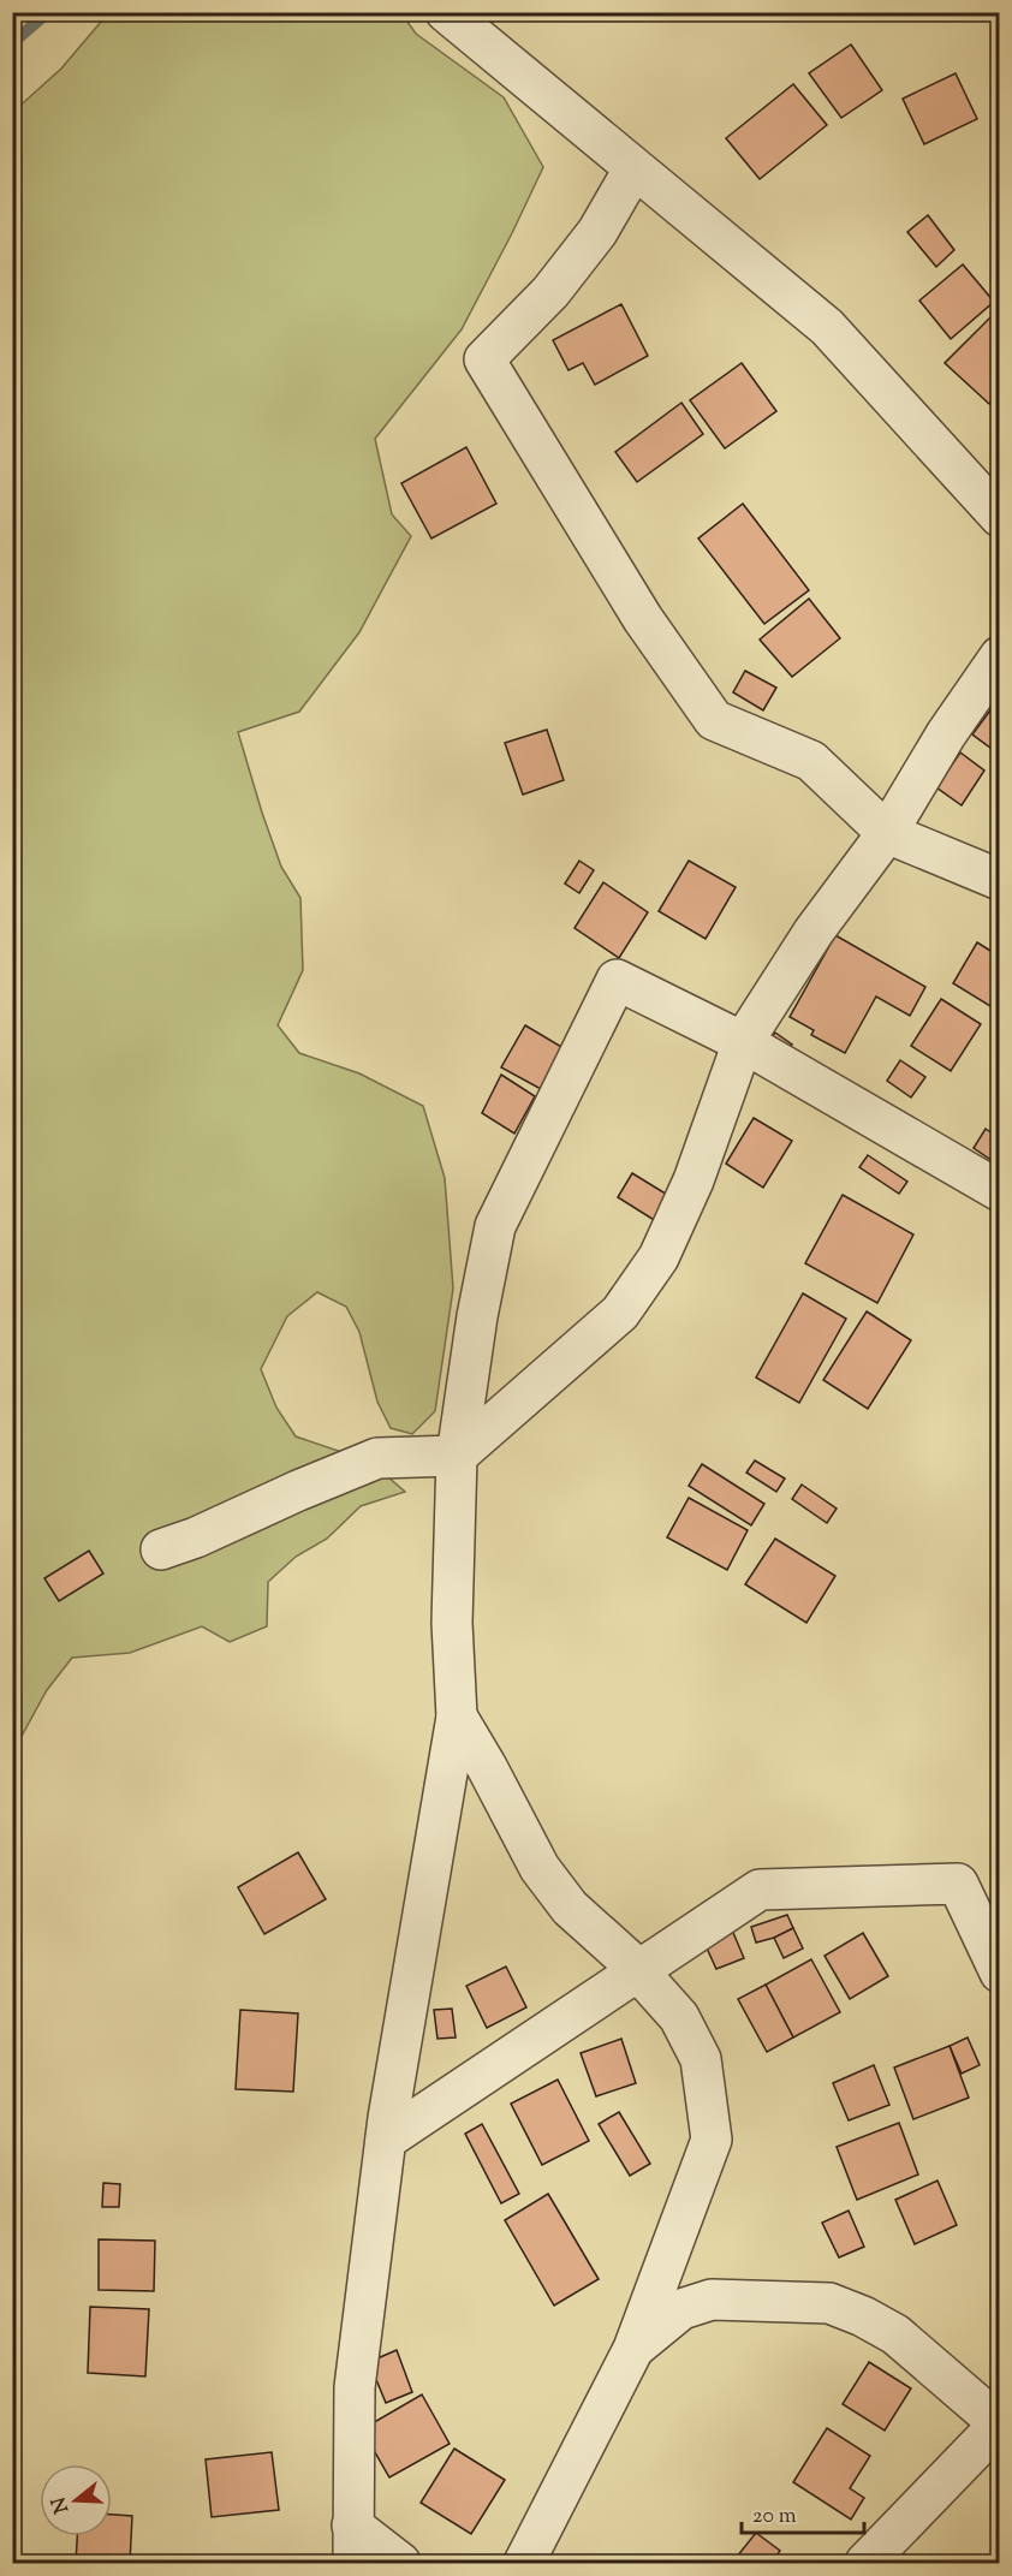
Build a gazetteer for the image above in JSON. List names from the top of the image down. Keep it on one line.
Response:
{"scale_bar":"20 m","north":"left"}
